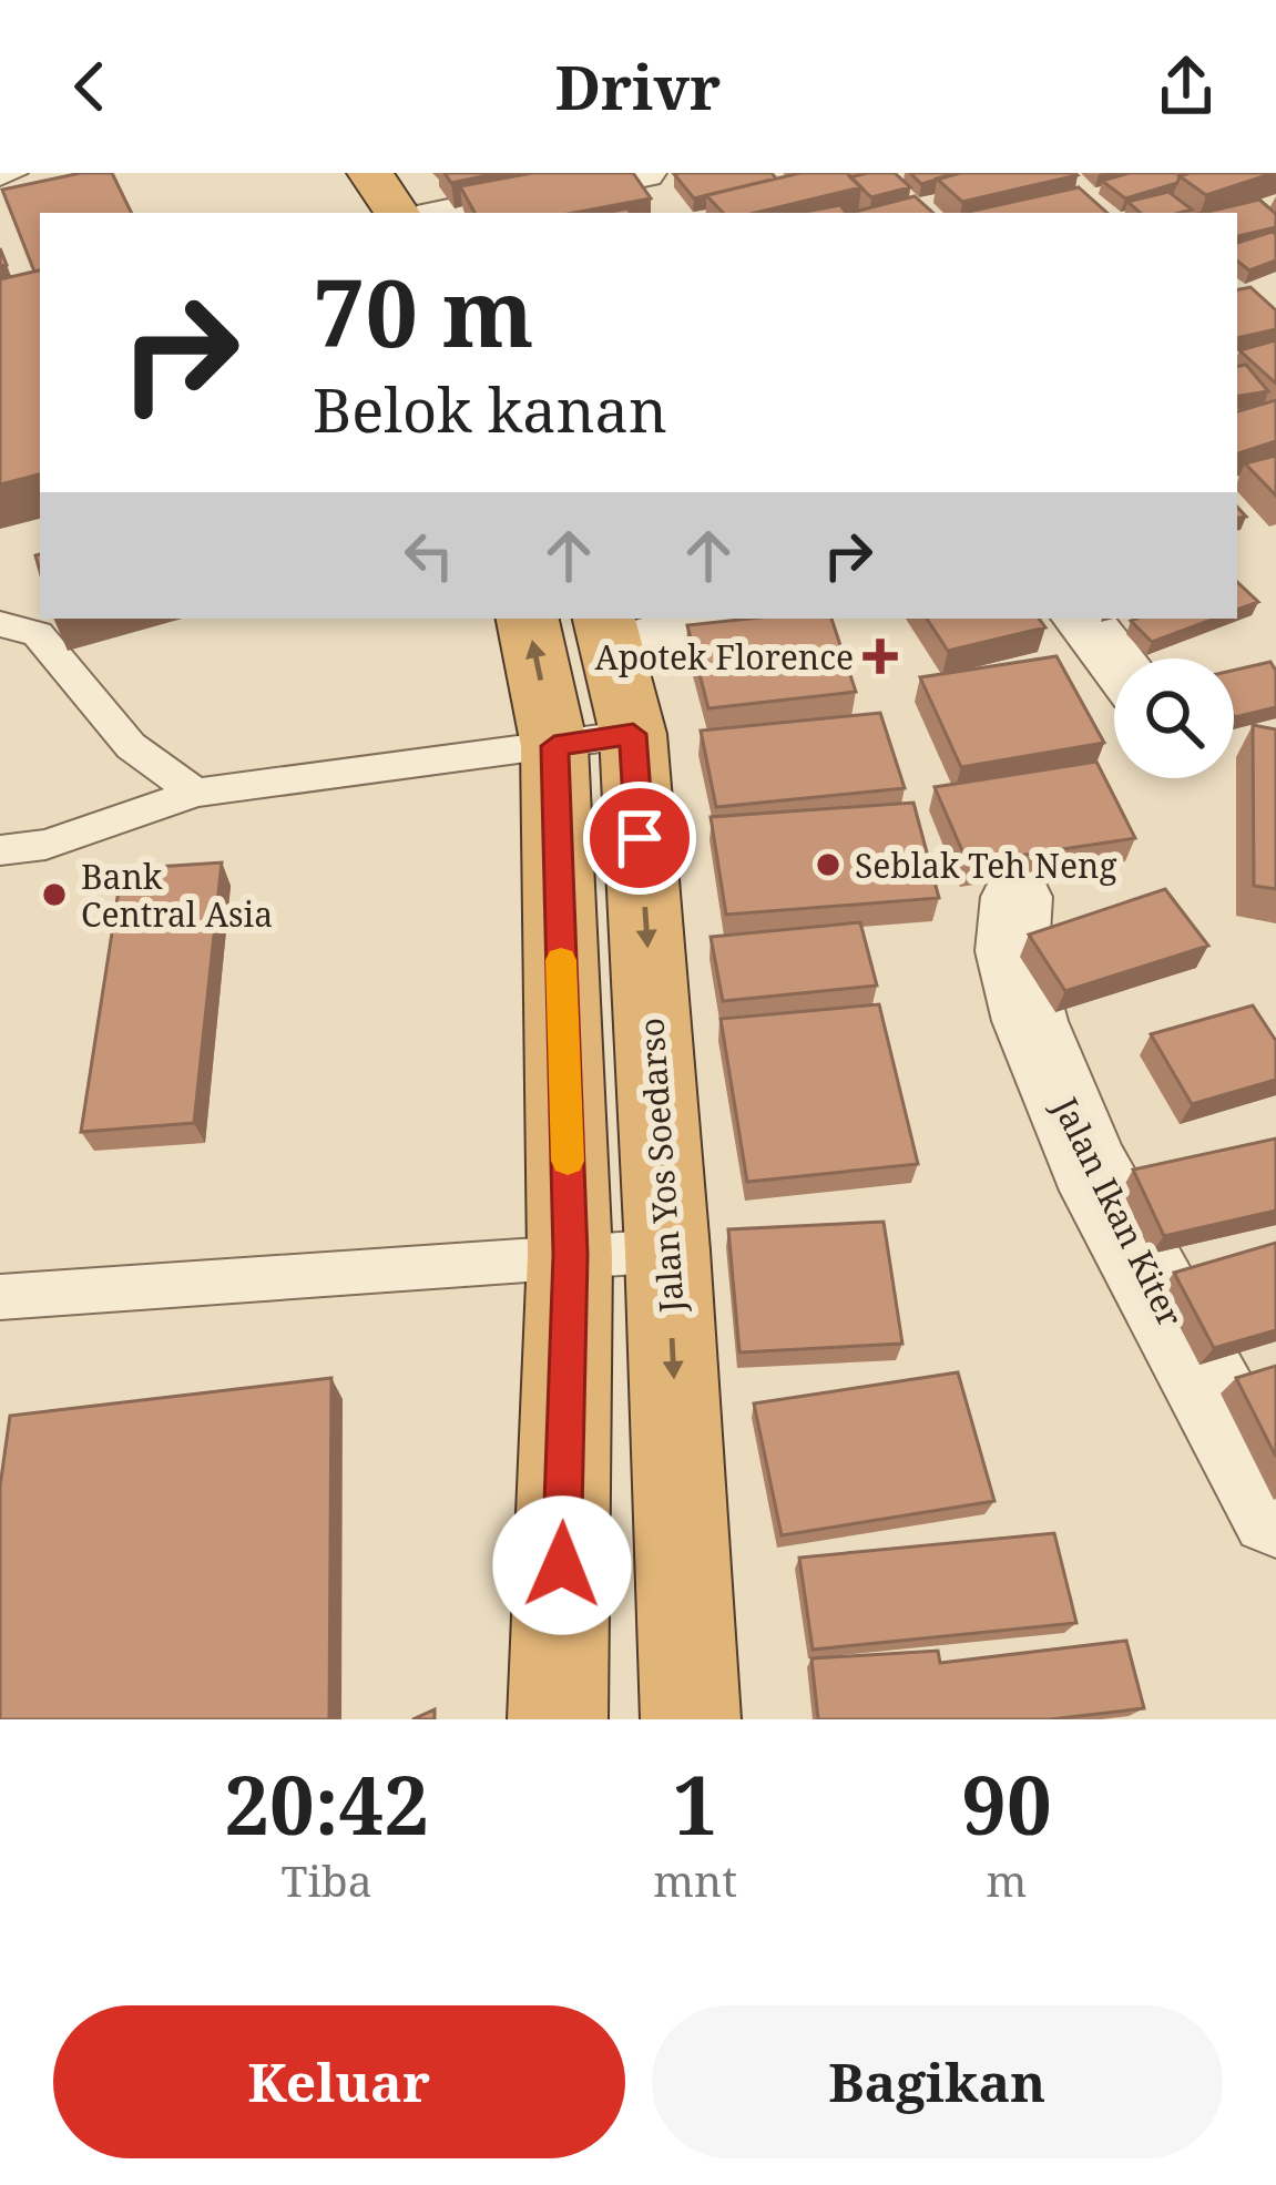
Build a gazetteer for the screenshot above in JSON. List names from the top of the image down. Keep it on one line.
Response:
{"streets":{"highway":["Jalan Yos Soedarso"],"street":["Jalan Ikan Kiter"]},"places":{"health":["Apotek Florence"],"other":["Seblak Teh Neng","Bank Central Asia"]},"page":{"header":"Drivr","turn":["70 m","Belok kanan"],"eta":["20:42","Tiba","1","mnt","90","m"],"buttons":["Keluar","Bagikan"]}}
